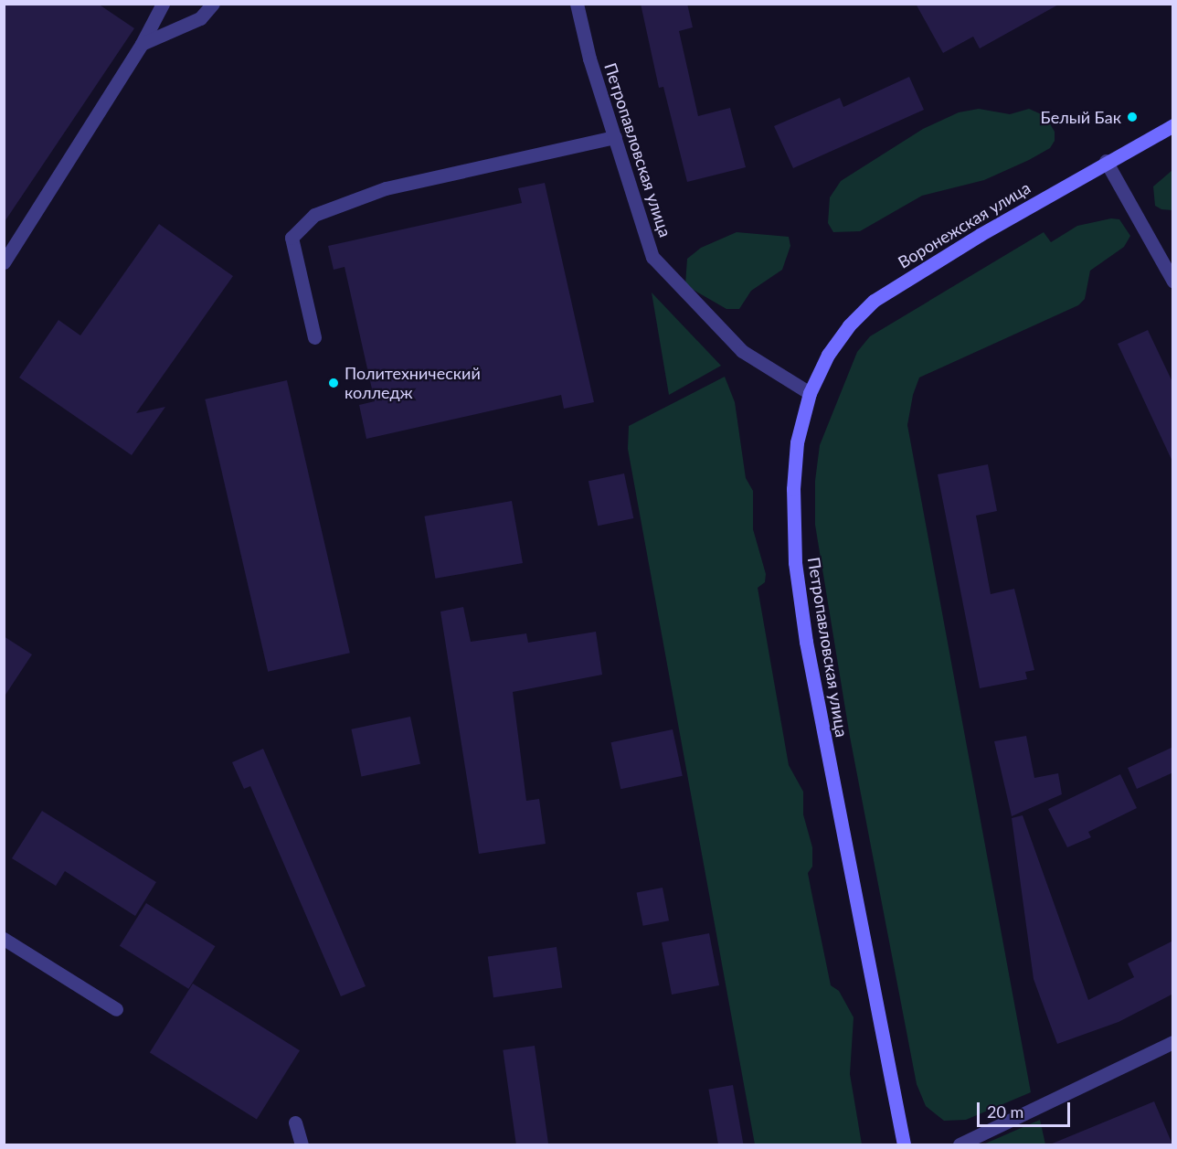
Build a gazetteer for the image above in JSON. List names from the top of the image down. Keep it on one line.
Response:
{"streets":{"main road":["Петропавловская улица","Воронежская улица"]},"crossings":[["Петропавловская улица","Воронежская улица"]],"places":["Белый Бак","Политехнический колледж"],"scale_bar":"20 m"}
